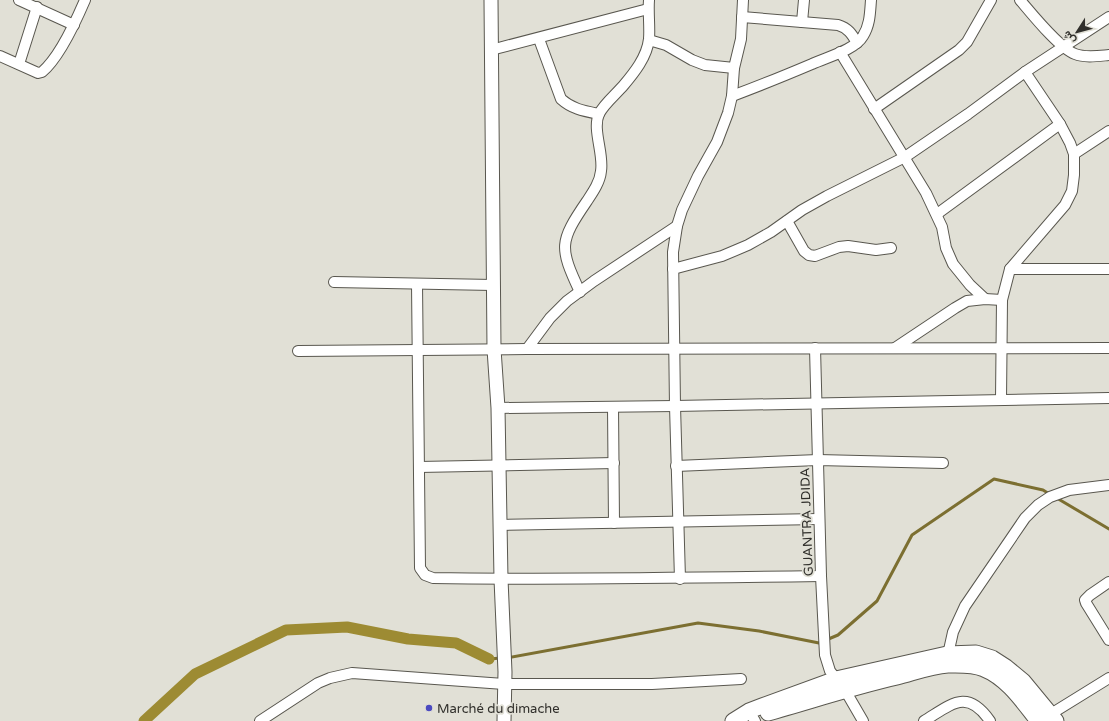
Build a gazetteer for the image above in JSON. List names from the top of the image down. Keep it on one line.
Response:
{"streets":{"street":["GUANTRA JDIDA"]},"places":["Marché du dimache"],"north":"bottom left"}
